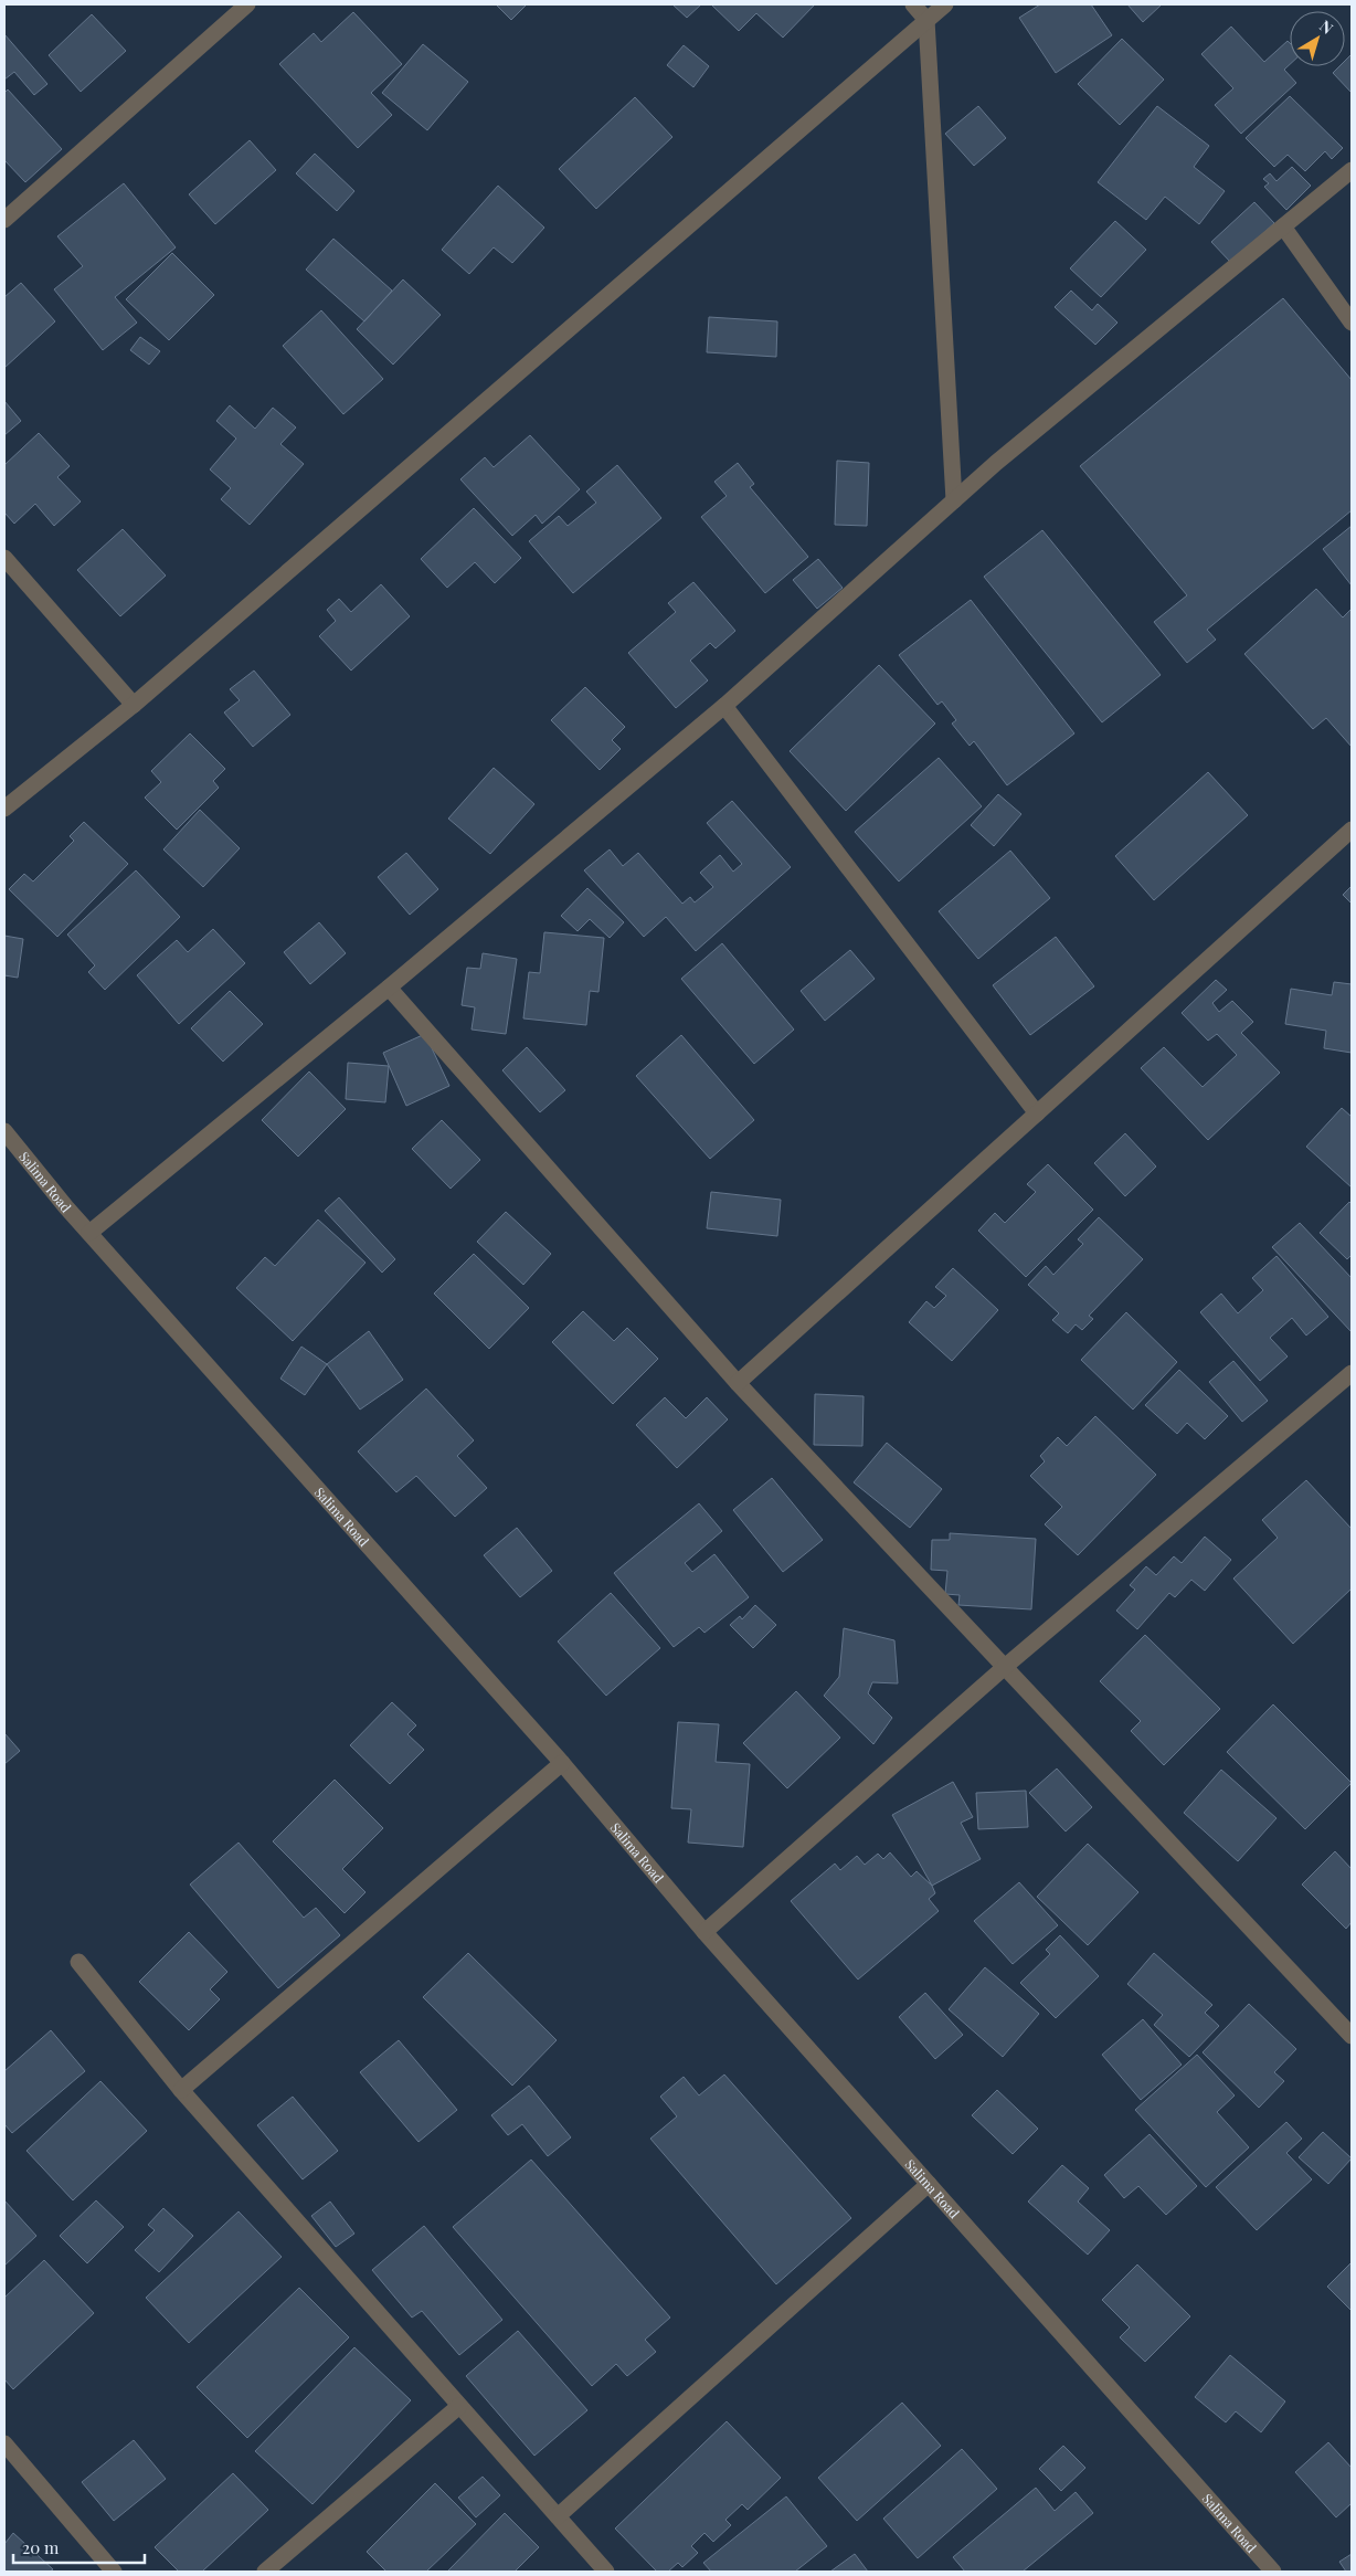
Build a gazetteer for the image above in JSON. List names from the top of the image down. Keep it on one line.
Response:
{"streets":{"street":["Salima Road"]},"scale_bar":"20 m","north":"top right"}
